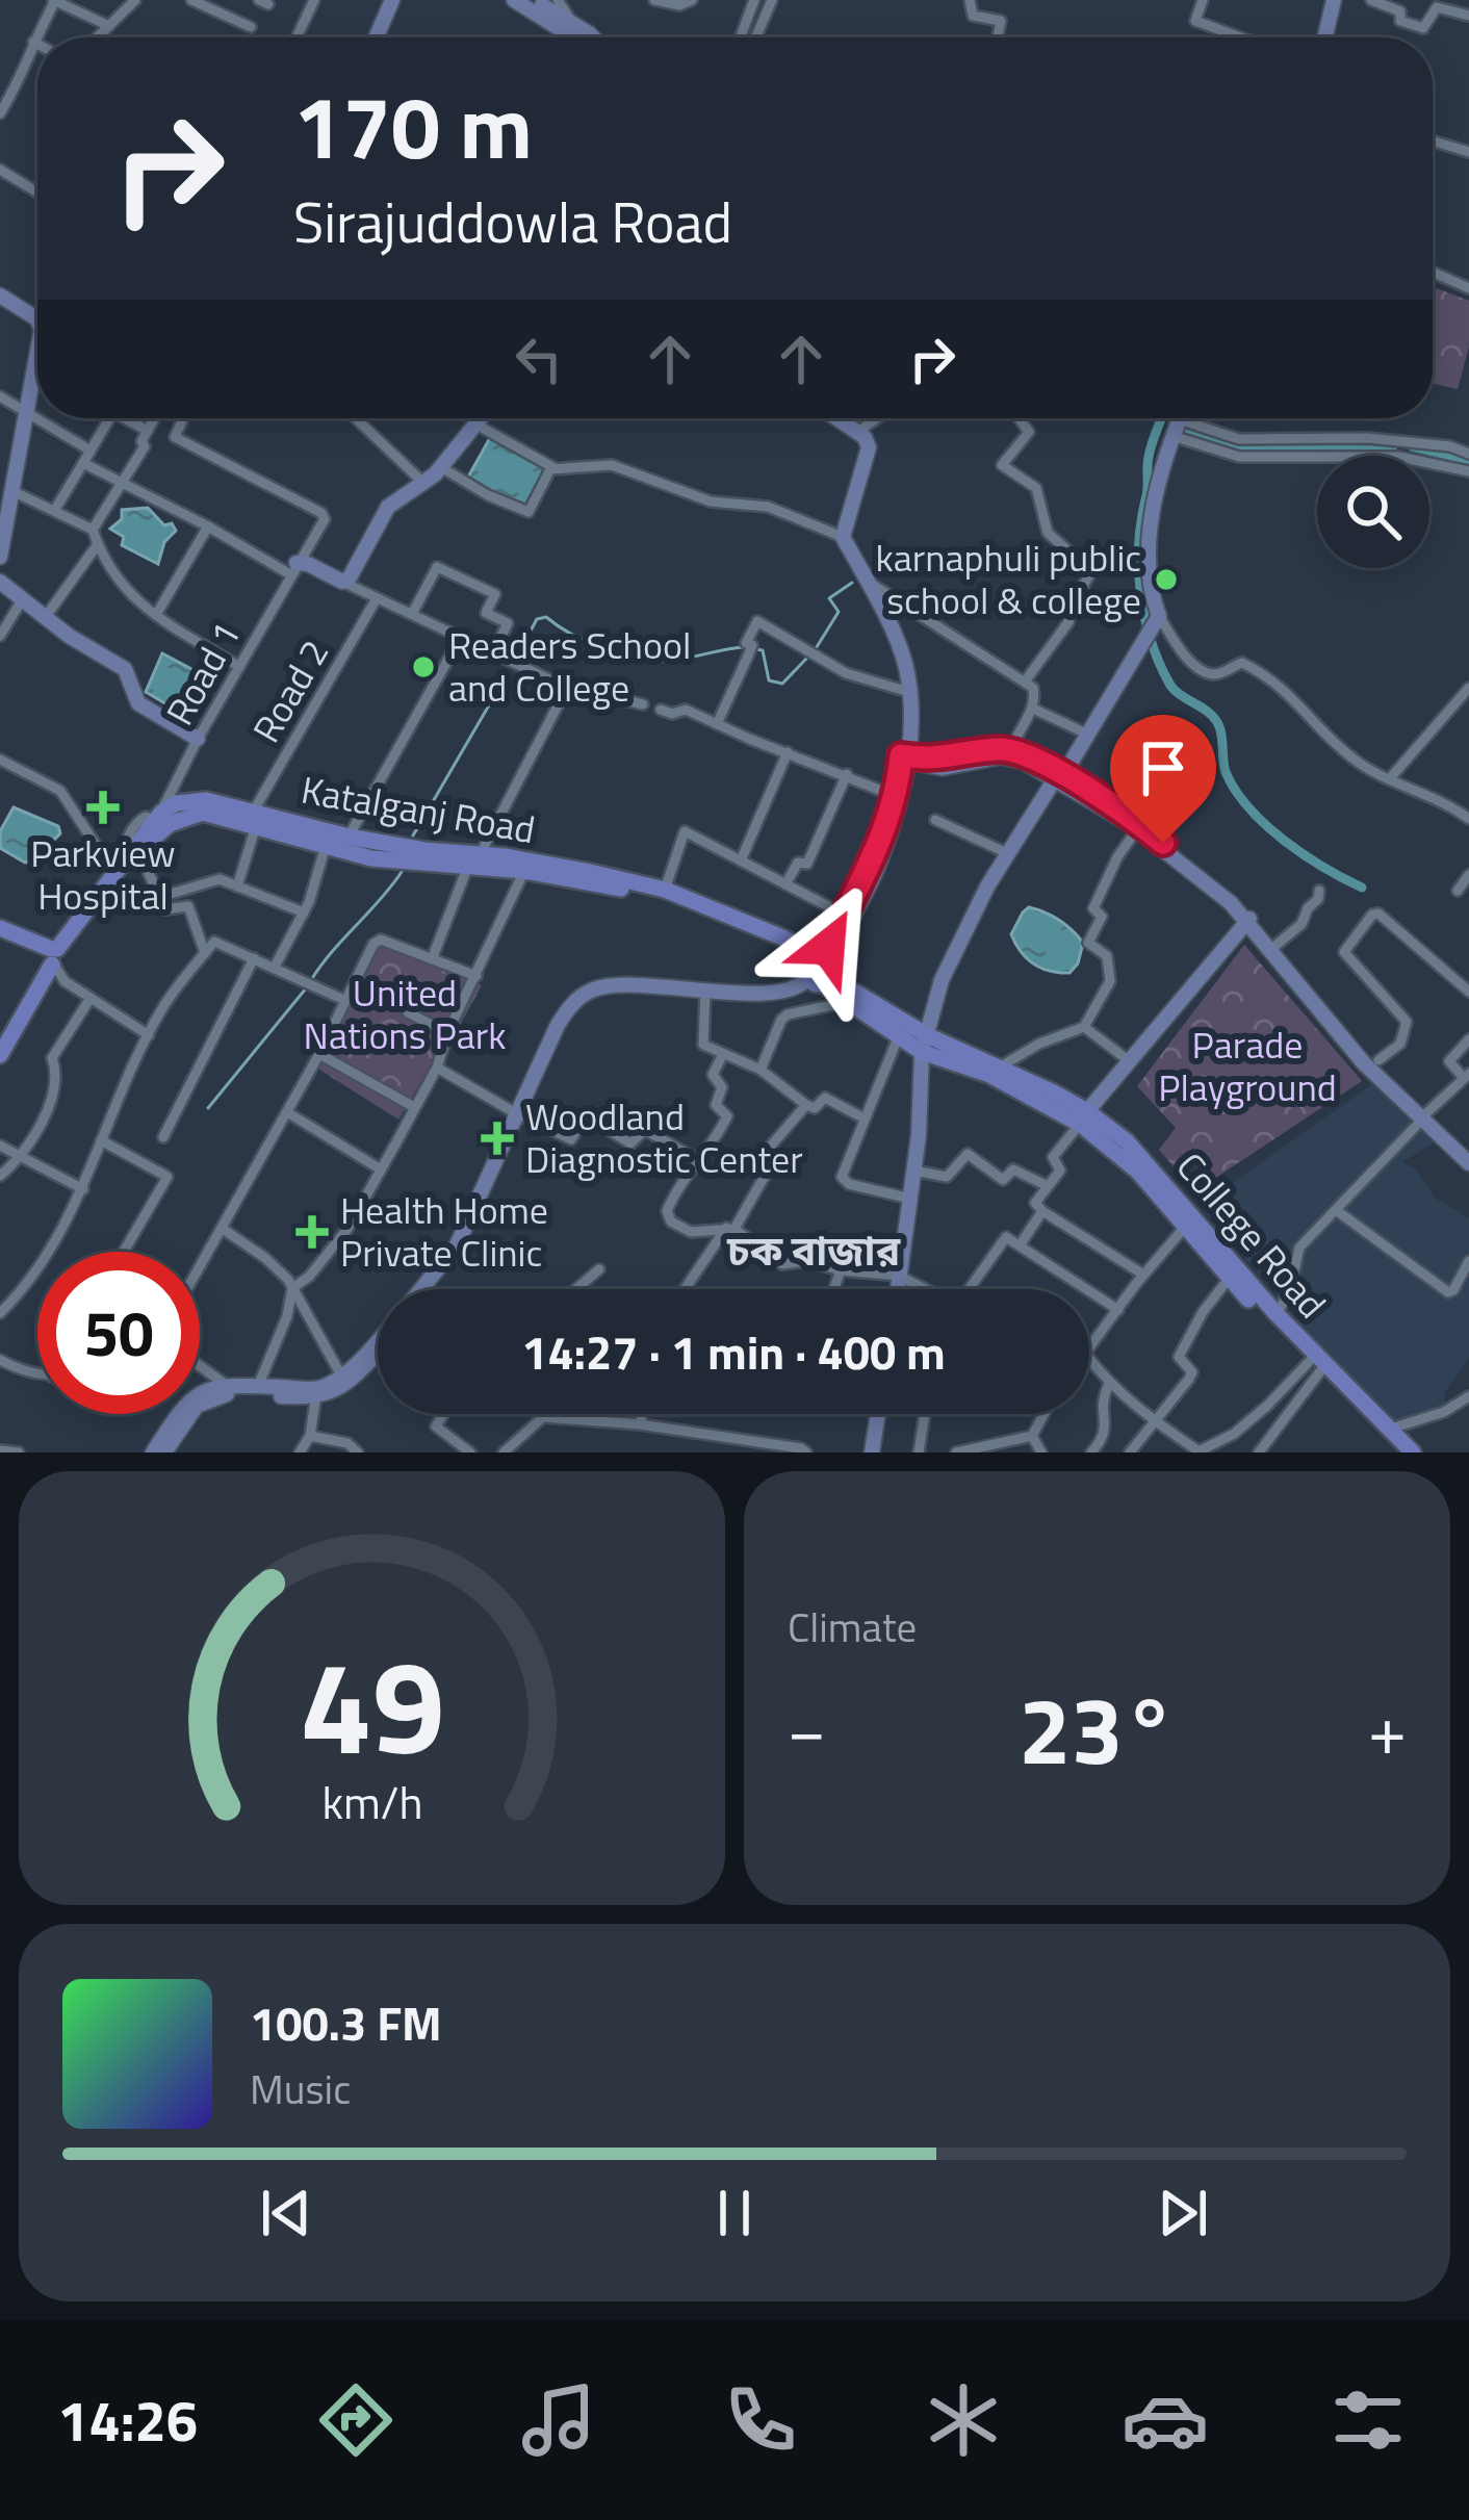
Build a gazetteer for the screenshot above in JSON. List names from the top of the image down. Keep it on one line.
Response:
{"streets":{"main road":["Katalganj Road","College Road"],"street":["Road 1","Road 2"]},"crossings":[["Road 2","Katalganj Road"],["Katalganj Road","College Road"]],"districts":["চক বাজার"],"parks":["United Nations Park","Parade Playground"],"places":{"other":["karnaphuli public school & college","Readers School and College"],"health":["Parkview Hospital","Woodland Diagnostic Center","Health Home Private Clinic"]},"page":{"turn":["170 m","Sirajuddowla Road"],"limit":"50","trip":"14:27 · 1 min · 400 m","tile":"Climate","heat":["−","23°","+"],"song":["100.3 FM","Music"],"tabs":"14:26","gauge":["49","km/h"]}}
